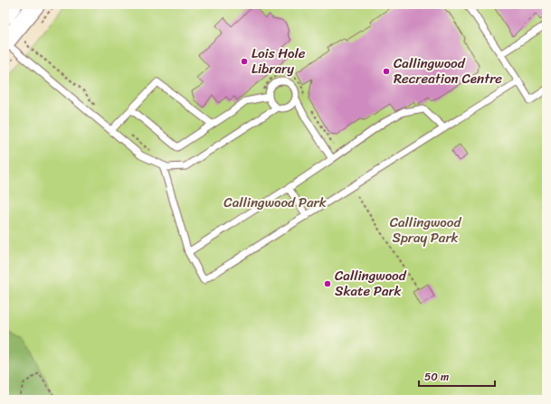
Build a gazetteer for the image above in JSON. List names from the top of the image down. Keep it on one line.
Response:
{"parks":["Callingwood Park","Callingwood Spray Park"],"places":["Lois Hole Library","Callingwood Recreation Centre","Callingwood Skate Park"],"scale_bar":"50 m"}
